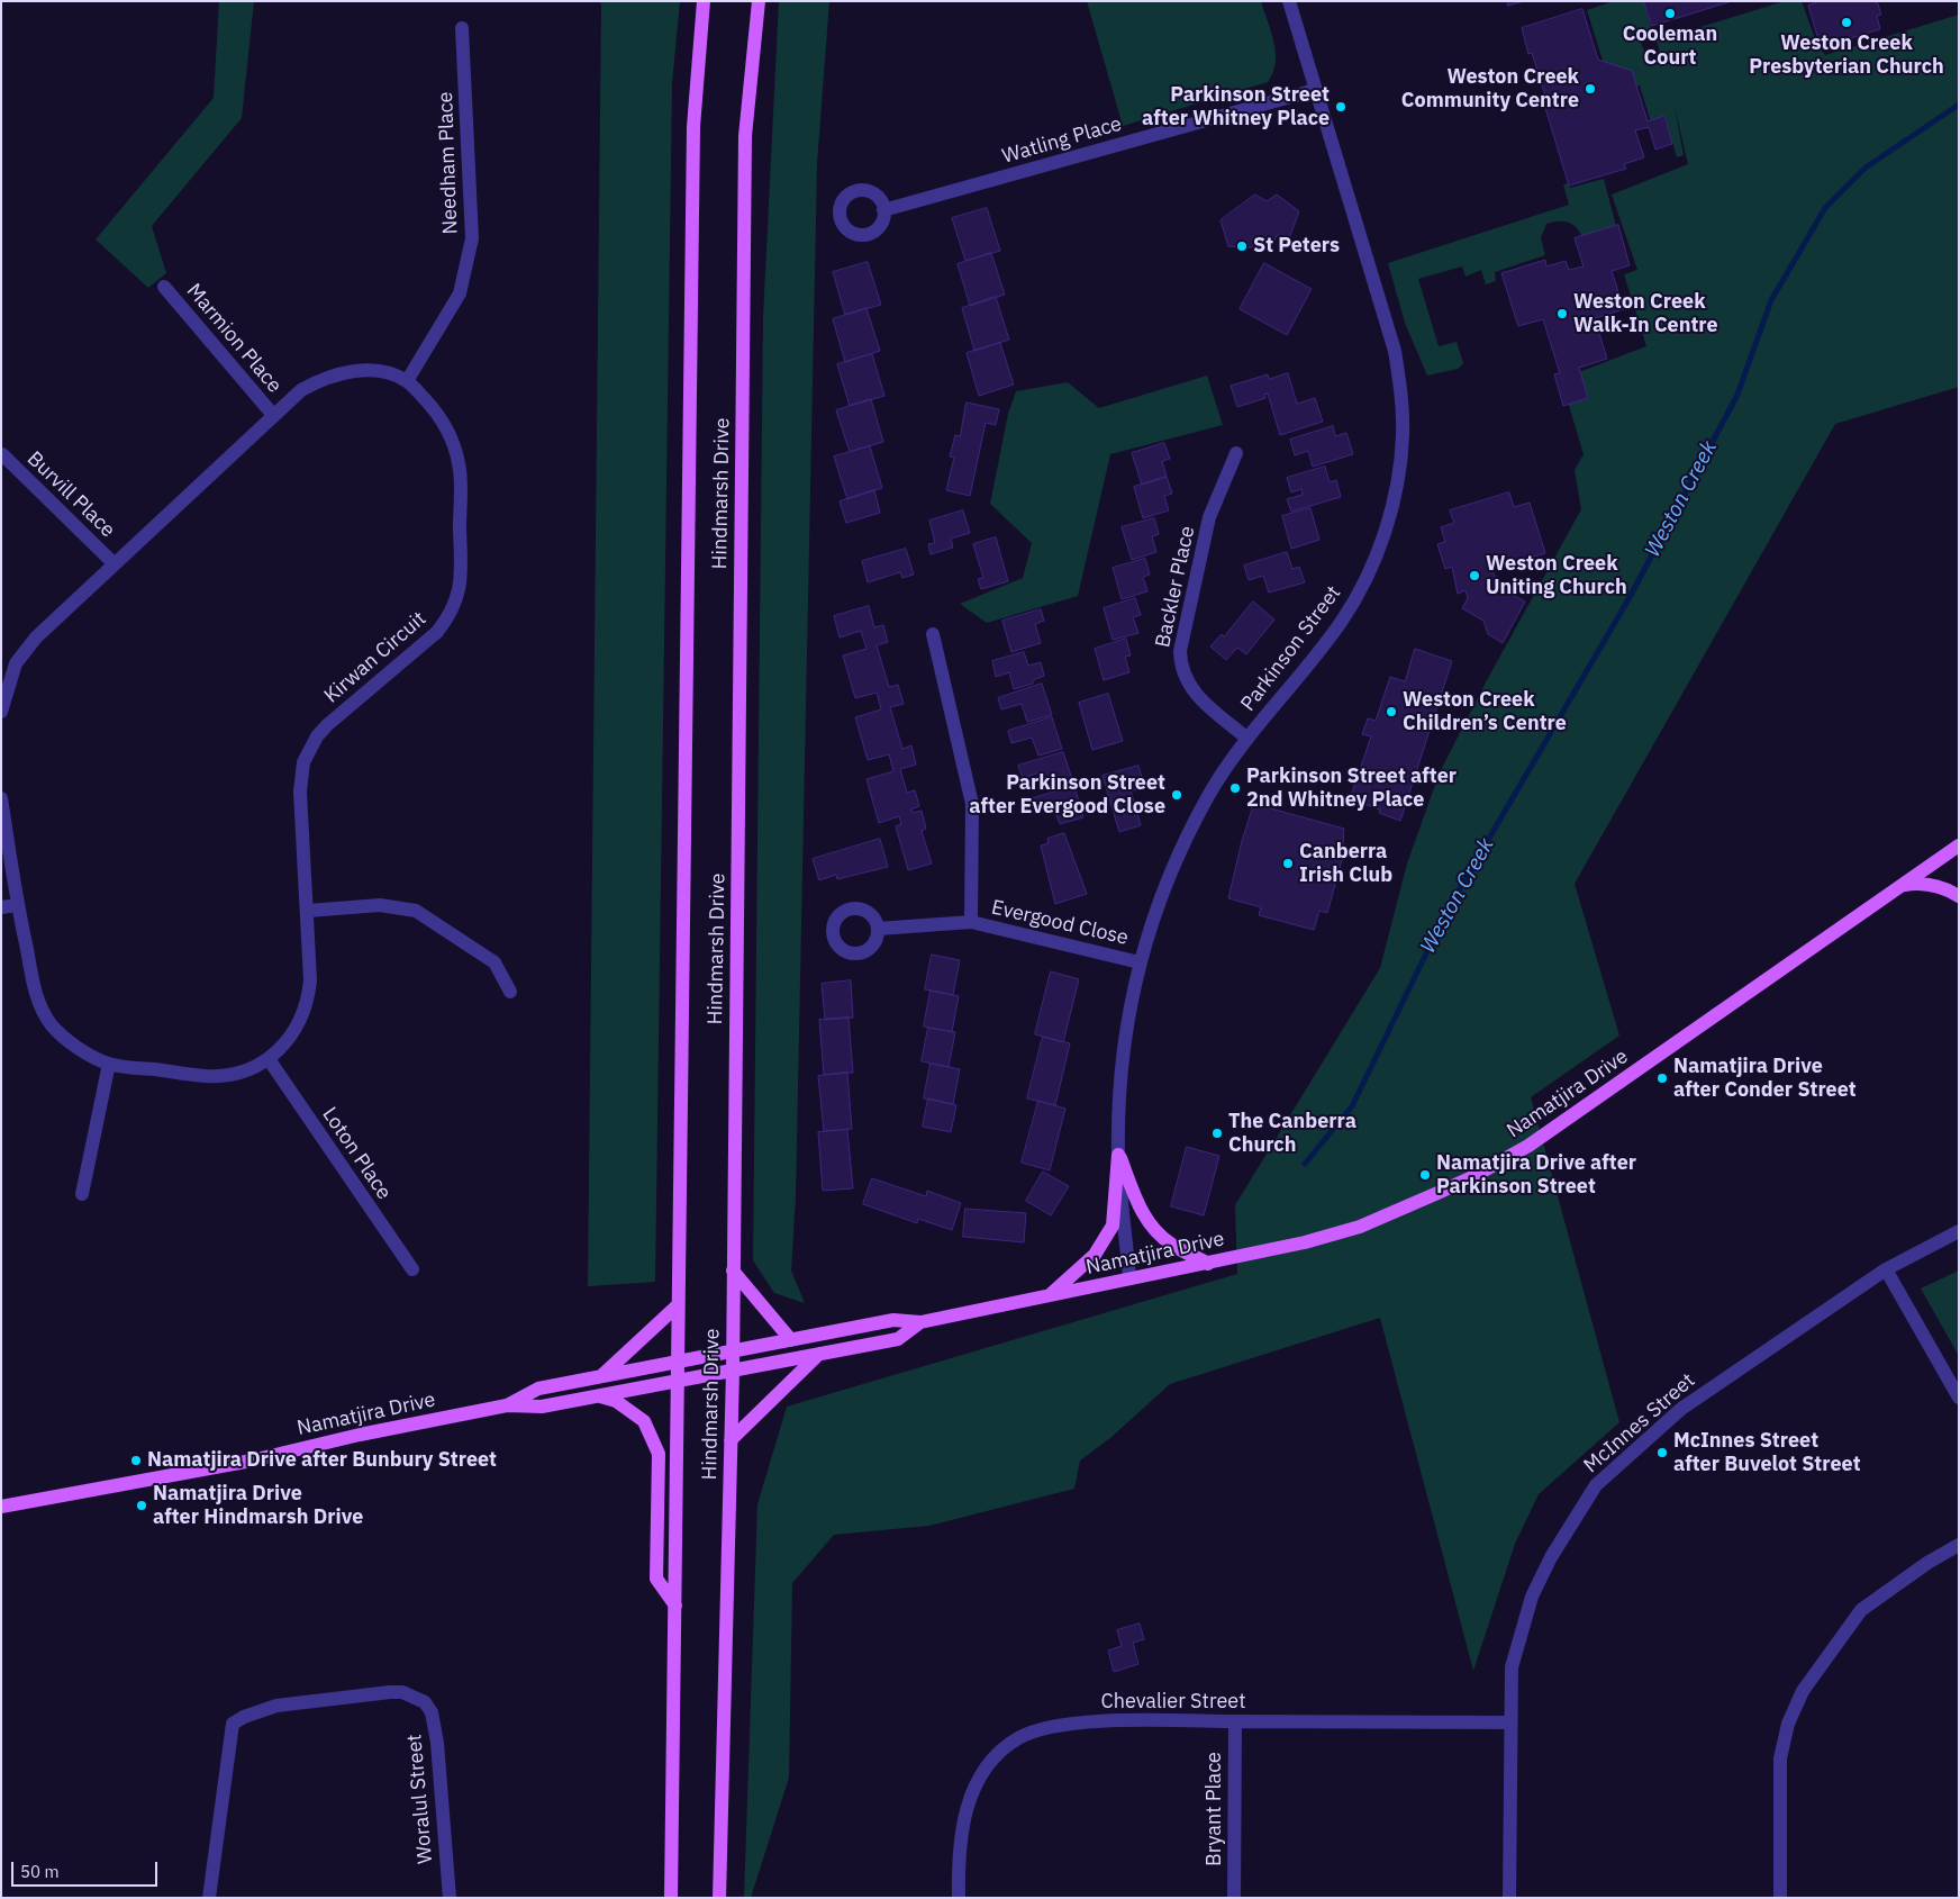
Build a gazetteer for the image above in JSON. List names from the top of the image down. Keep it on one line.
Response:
{"streets":{"main road":["Hindmarsh Drive","Namatjira Drive"],"street":["Watling Place","Needham Place","Marmion Place","Burvill Place","Backler Place","Parkinson Street","Kirwan Circuit","Evergood Close","Loton Place","McInnes Street","Chevalier Street","Woralul Street","Bryant Place"]},"crossings":[["Watling Place","Parkinson Street"],["Needham Place","Kirwan Circuit"],["Marmion Place","Kirwan Circuit"],["Hindmarsh Drive","Namatjira Drive"],["Burvill Place","Kirwan Circuit"],["Backler Place","Parkinson Street"],["Parkinson Street","Evergood Close"],["Parkinson Street","Namatjira Drive"],["Kirwan Circuit","Loton Place"],["McInnes Street","Chevalier Street"],["Chevalier Street","Bryant Place"]],"water":["Weston Creek"],"places":["Cooleman Court","Weston Creek Presbyterian Church","Weston Creek Community Centre","Parkinson Street after Whitney Place","St Peters","Weston Creek Walk-In Centre","Weston Creek Uniting Church","Weston Creek Children’s Centre","Parkinson Street after 2nd Whitney Place","Parkinson Street after Evergood Close","Canberra Irish Club","Namatjira Drive after Conder Street","The Canberra Church","Namatjira Drive after Parkinson Street","McInnes Street after Buvelot Street","Namatjira Drive after Bunbury Street","Namatjira Drive after Hindmarsh Drive"],"scale_bar":"50 m"}
